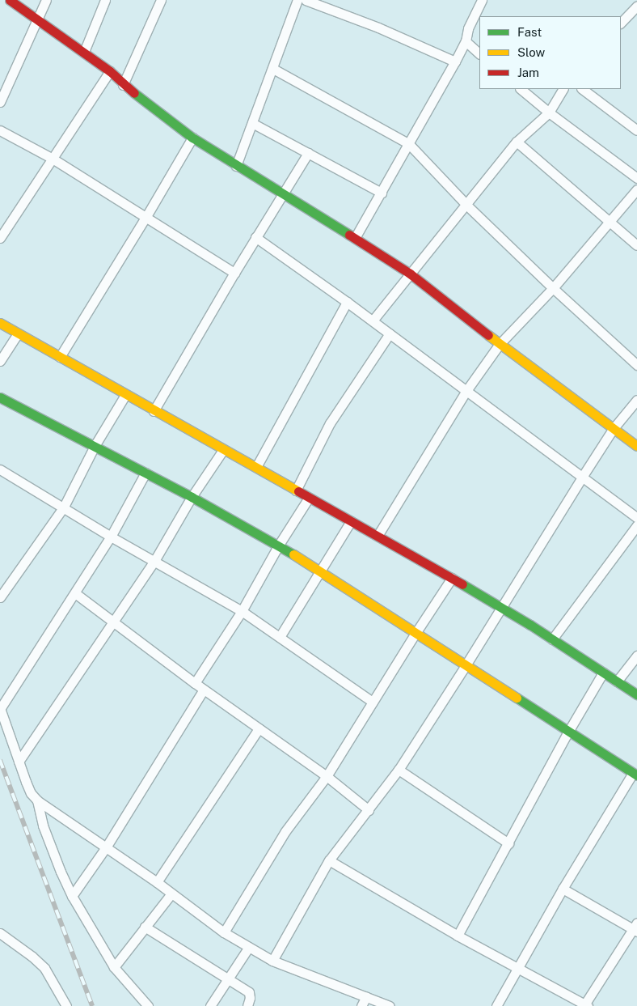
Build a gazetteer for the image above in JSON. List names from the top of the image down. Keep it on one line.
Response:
{"legend":["Fast","Slow","Jam"]}
